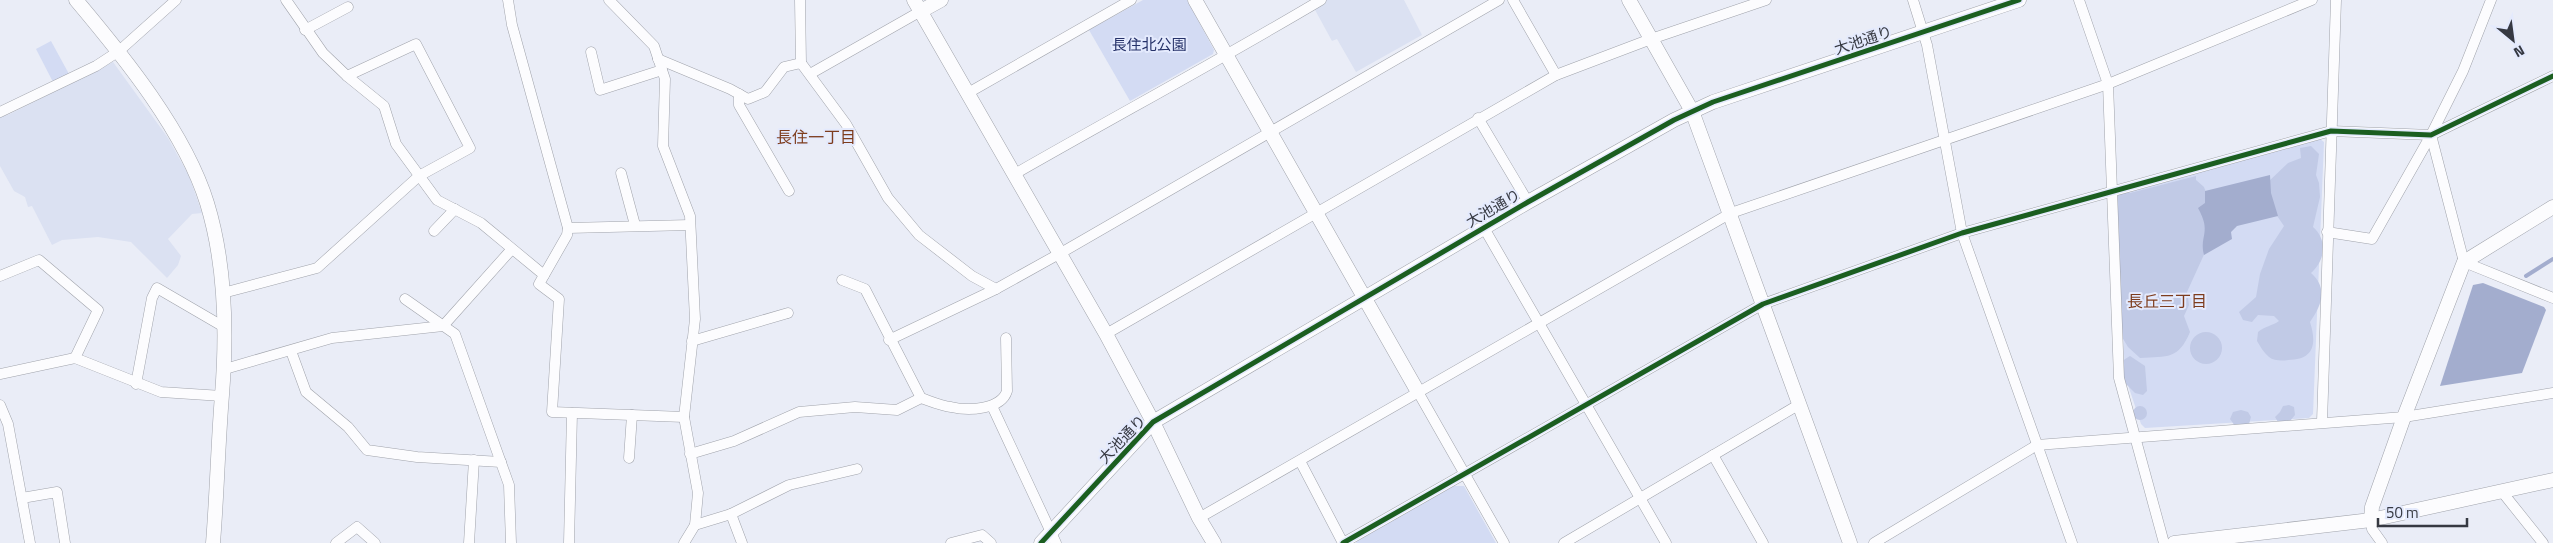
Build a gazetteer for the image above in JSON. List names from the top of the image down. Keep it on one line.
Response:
{"streets":{"street":["大池通り"]},"districts":["長住一丁目","長丘三丁目"],"parks":["長住北公園"],"scale_bar":"50 m","north":"bottom right"}
